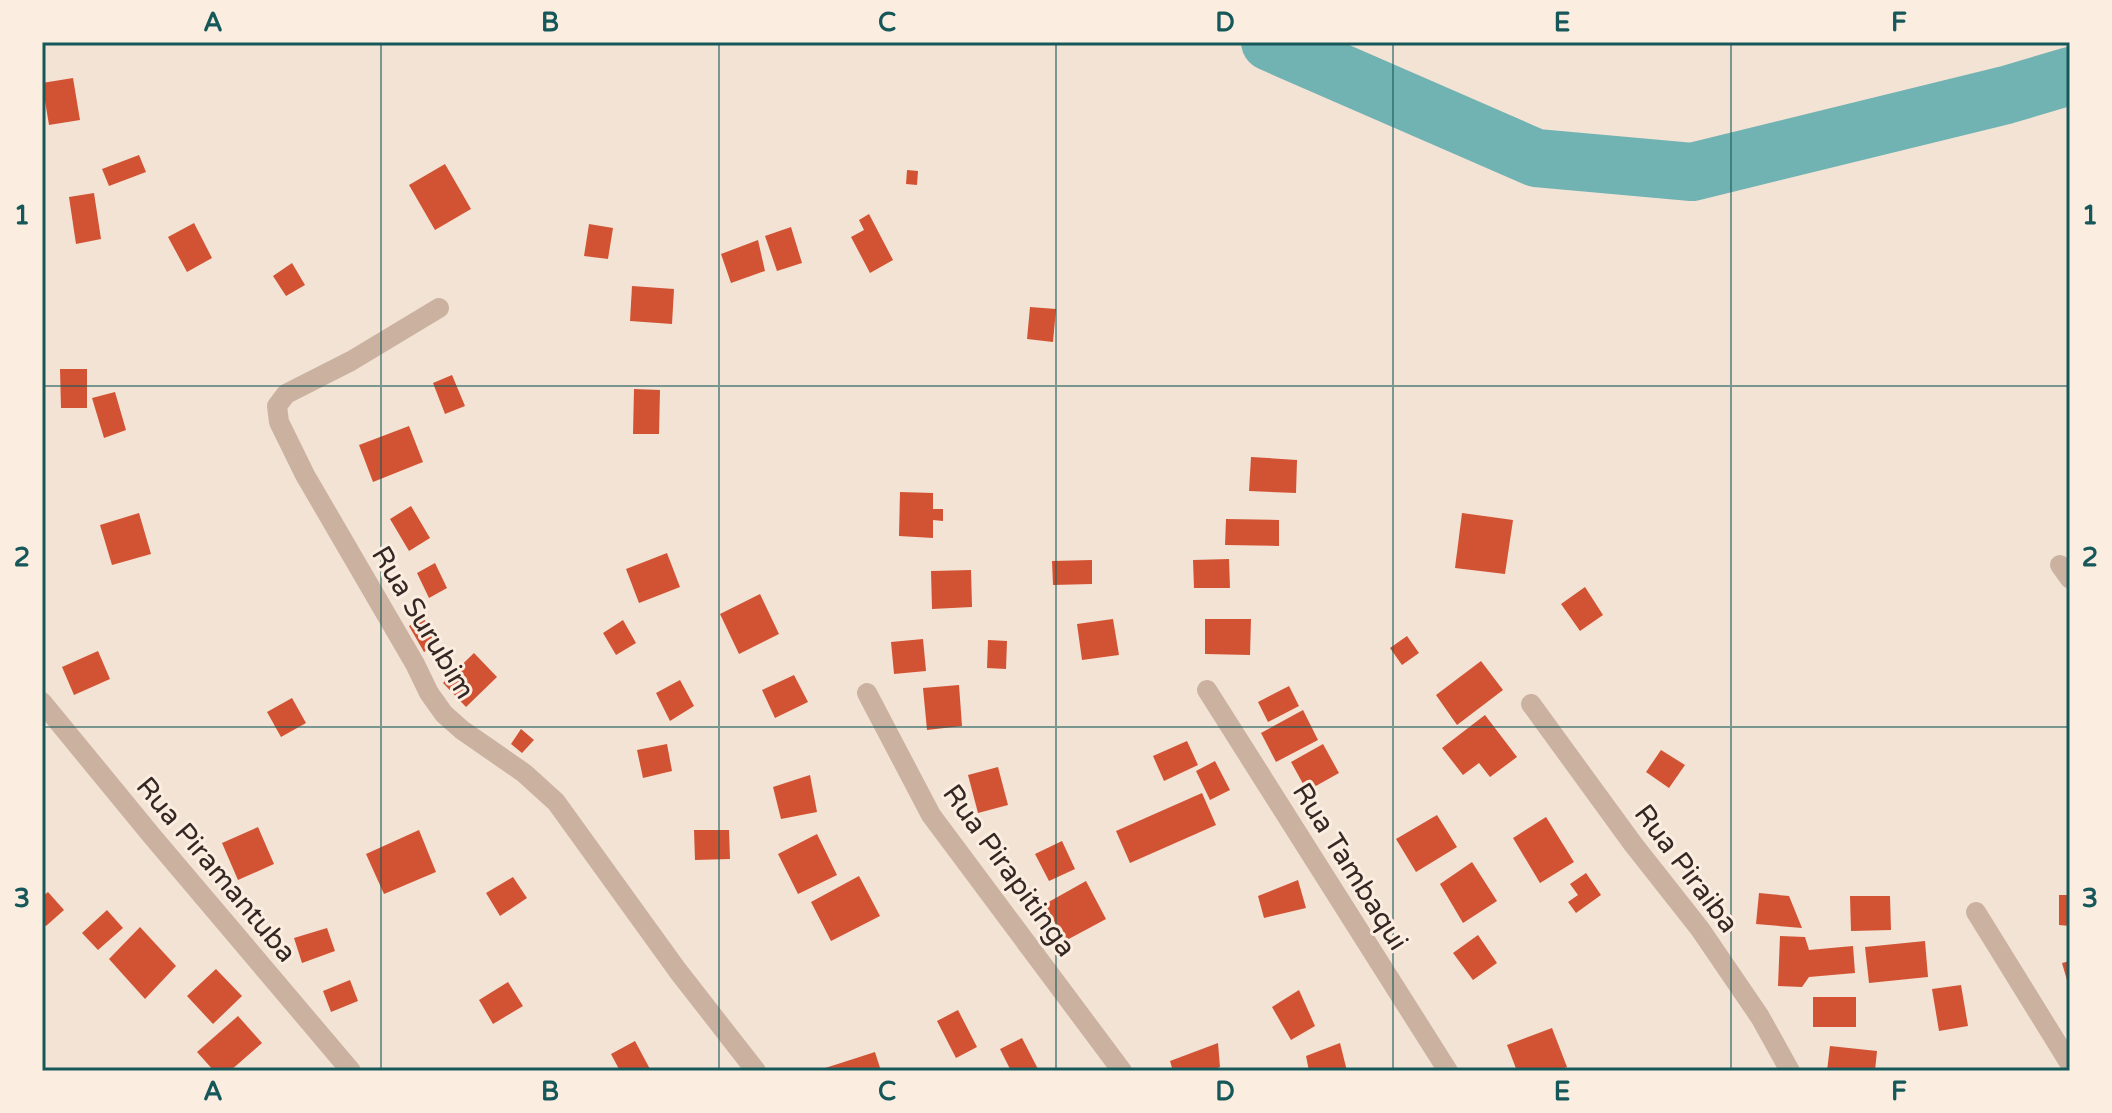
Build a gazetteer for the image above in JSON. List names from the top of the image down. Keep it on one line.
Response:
{"streets":{"street":["Rua Surubim","Rua Tambaqui","Rua Piraiba","Rua Piramantuba","Rua Pirapitinga"]},"grid":{"columns":["A","B","C","D","E","F"],"rows":["1","2","3"]}}
